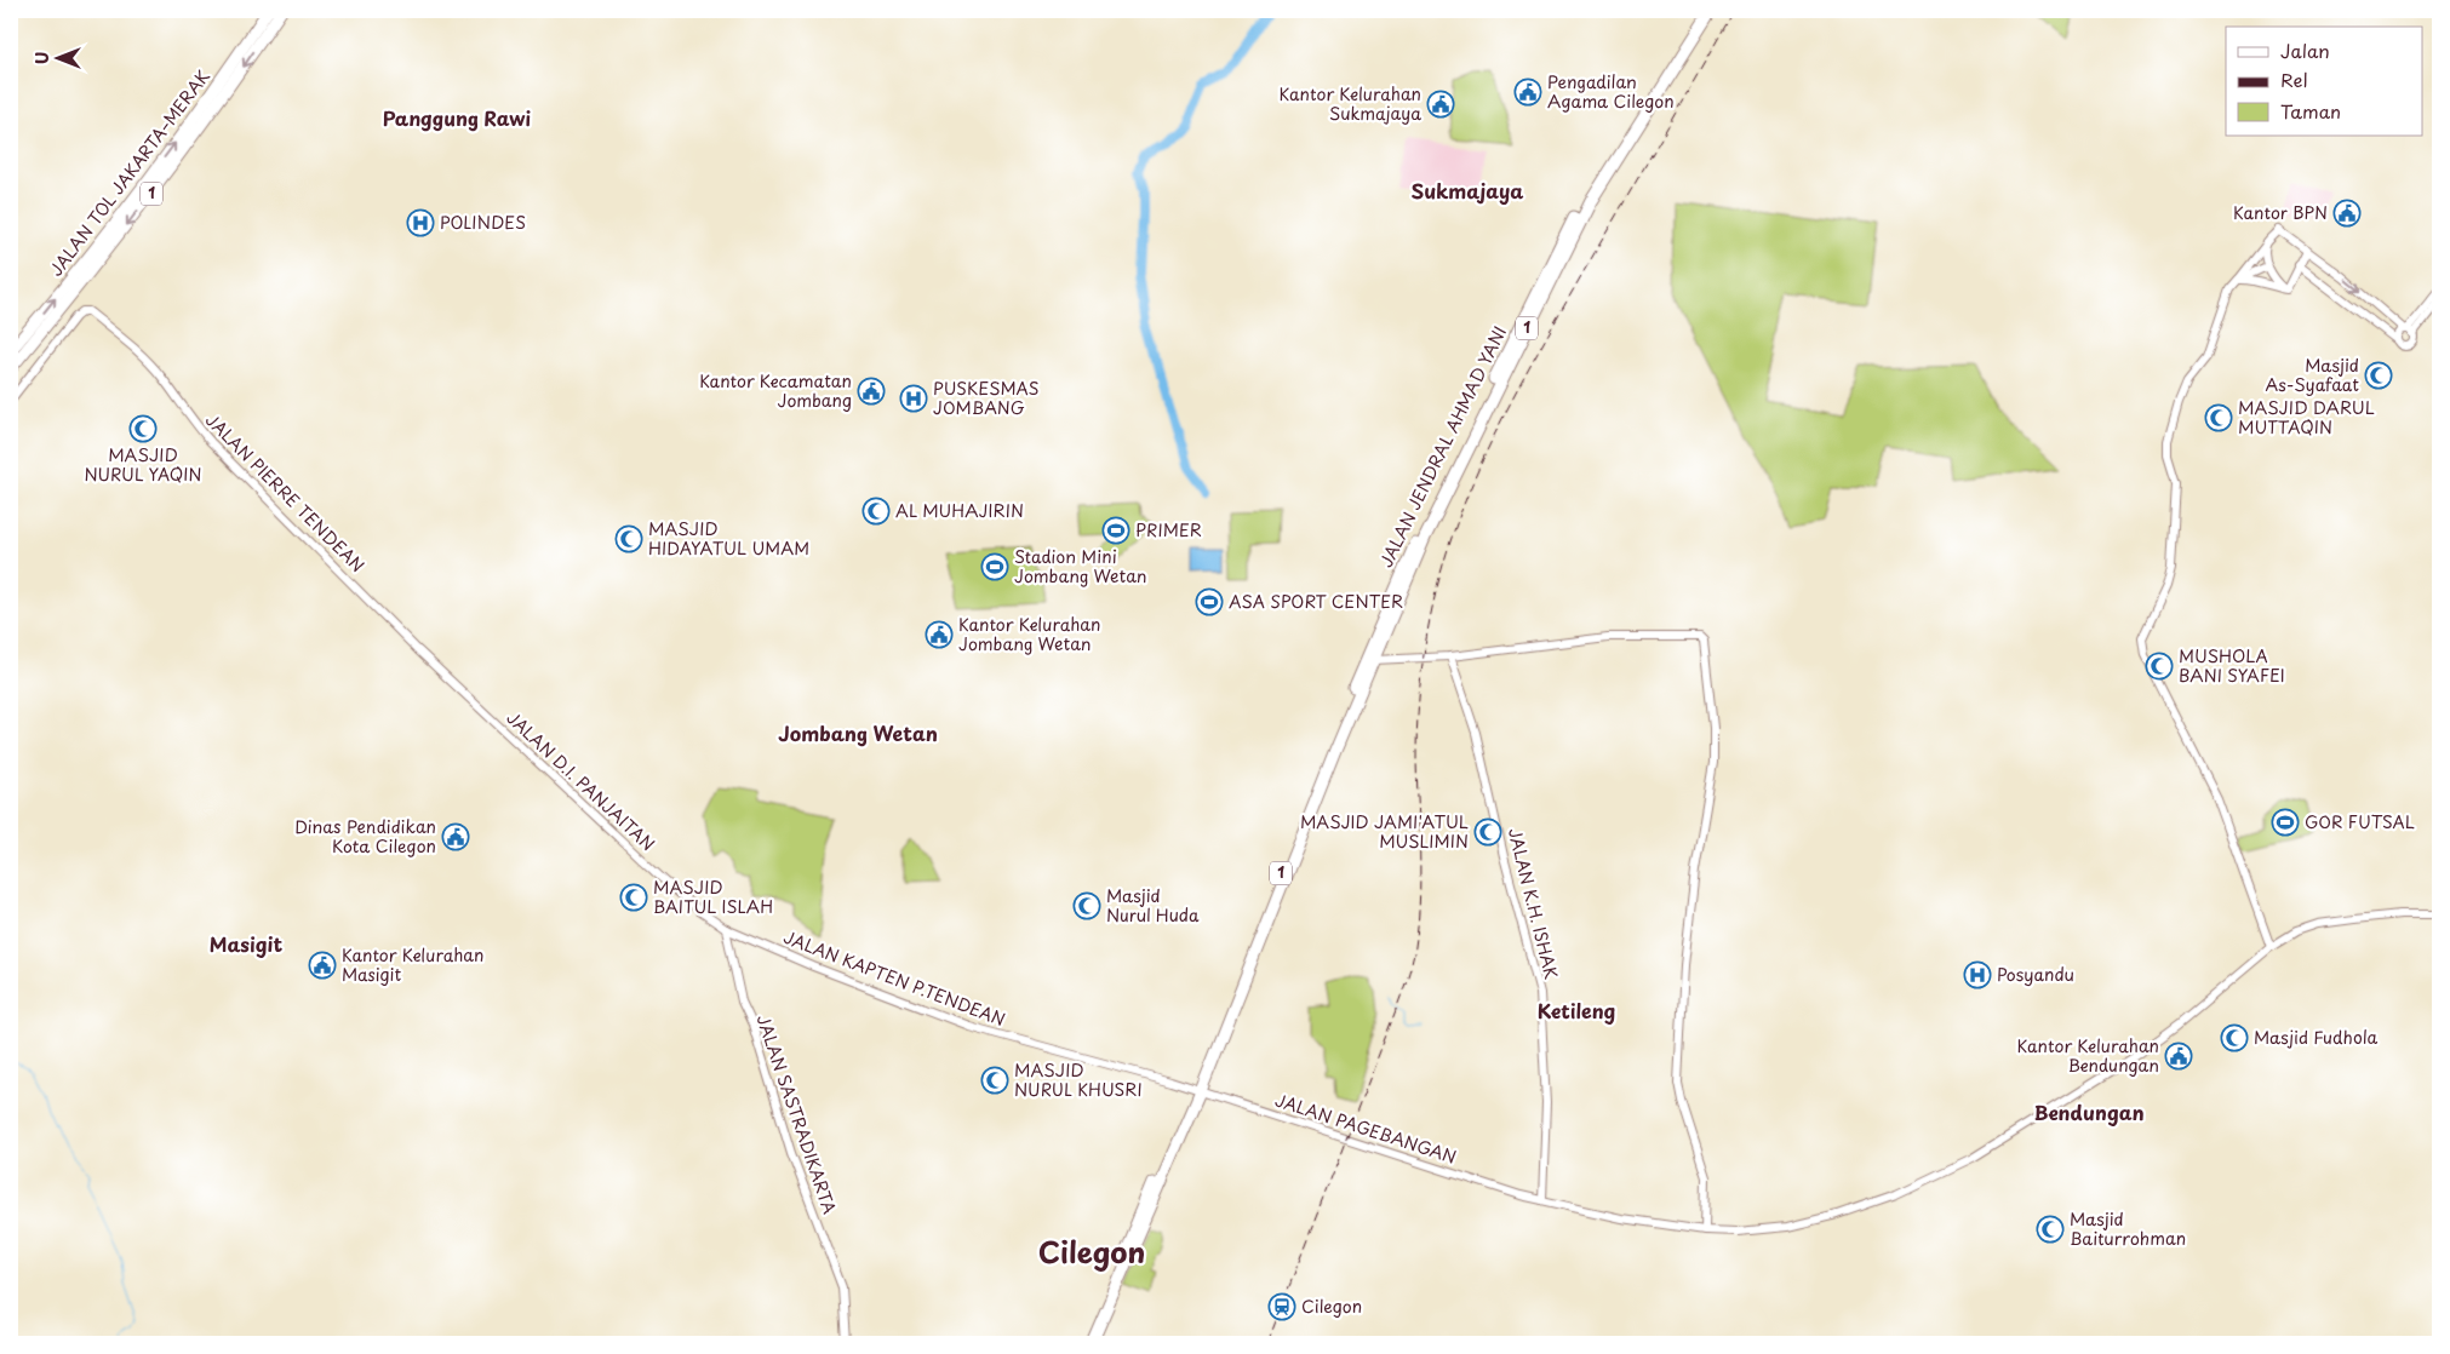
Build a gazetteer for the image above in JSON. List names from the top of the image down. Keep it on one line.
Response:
{"streets":{"highway":["JALAN TOL JAKARTA–MERAK","1","JALAN JENDRAL AHMAD YANI"],"street":["JALAN PIERRE TENDEAN","JALAN D.I. PANJAITAN","JALAN K.H. ISHAK","JALAN KAPTEN P.TENDEAN","JALAN SASTRADIKARTA","JALAN PAGEBANGAN"]},"crossings":[["1","JALAN JENDRAL AHMAD YANI"],["1","JALAN KAPTEN P.TENDEAN"],["1","JALAN PAGEBANGAN"],["JALAN JENDRAL AHMAD YANI","JALAN KAPTEN P.TENDEAN"],["JALAN JENDRAL AHMAD YANI","JALAN PAGEBANGAN"],["JALAN PIERRE TENDEAN","JALAN D.I. PANJAITAN"],["JALAN D.I. PANJAITAN","JALAN KAPTEN P.TENDEAN"],["JALAN D.I. PANJAITAN","JALAN SASTRADIKARTA"],["JALAN K.H. ISHAK","JALAN PAGEBANGAN"],["JALAN KAPTEN P.TENDEAN","JALAN SASTRADIKARTA"],["JALAN KAPTEN P.TENDEAN","JALAN PAGEBANGAN"]],"districts":["Panggung Rawi","Sukmajaya","Jombang Wetan","Masigit","Ketileng","Bendungan","Cilegon"],"places":{"public building":["Pengadilan Agama Cilegon","Kantor Kelurahan Sukmajaya","Kantor BPN","Kantor Kecamatan Jombang","Kantor Kelurahan Jombang Wetan","Dinas Pendidikan Kota Cilegon","Kantor Kelurahan Masigit","Kantor Kelurahan Bendungan"],"hospital":["POLINDES","PUSKESMAS JOMBANG","Posyandu"],"mosque":["Masjid As-Syafaat","MASJID DARUL MUTTAQIN","MASJID NURUL YAQIN","AL MUHAJIRIN","MASJID HIDAYATUL UMAM","MUSHOLA BANI SYAFEI","MASJID JAMI'ATUL MUSLIMIN","MASJID BAITUL ISLAH","Masjid Nurul Huda","Masjid Fudhola","MASJID NURUL KHUSRI","Masjid Baiturrohman"],"sports":["PRIMER","Stadion Mini Jombang Wetan","ASA SPORT CENTER","GOR FUTSAL"],"station":["Cilegon"]},"legend":["Jalan","Rel","Taman"],"north":"left"}
